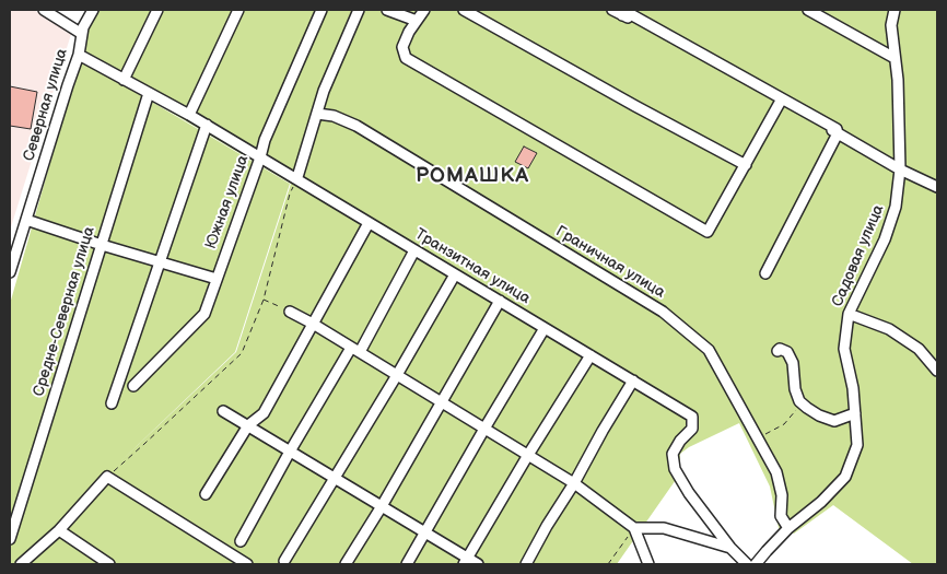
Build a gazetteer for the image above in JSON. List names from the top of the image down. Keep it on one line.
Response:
{"streets":{"street":["Северная улица","Южная улица","Садовая улица","Граничная улица","Транзитная улица","Средне-Северная улица"]},"crossings":[["Северная улица","Транзитная улица"],["Южная улица","Транзитная улица"],["Садовая улица","Граничная улица"],["Транзитная улица","Средне-Северная улица"]],"districts":["РОМАШКА"]}
